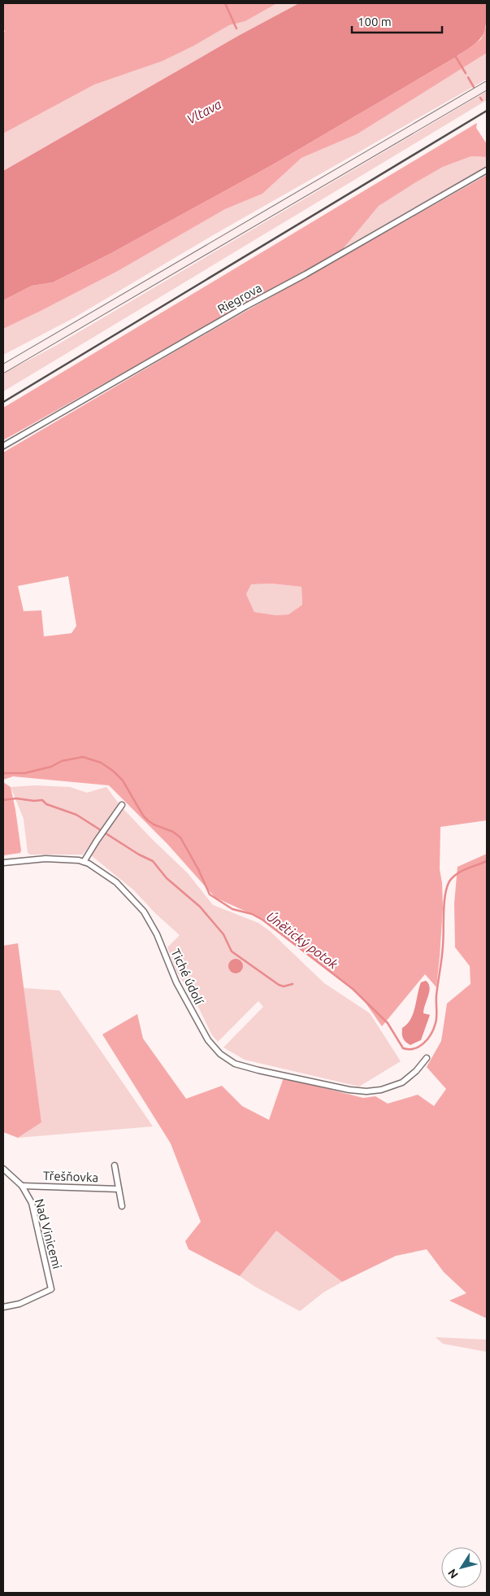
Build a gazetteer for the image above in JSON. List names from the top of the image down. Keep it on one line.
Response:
{"streets":{"street":["Riegrova","Tiché údolí","Třešňovka","Nad Vinicemi"]},"crossings":[["Třešňovka","Nad Vinicemi"]],"water":["Vltava","Únětický potok"],"scale_bar":"100 m","north":"bottom left"}
